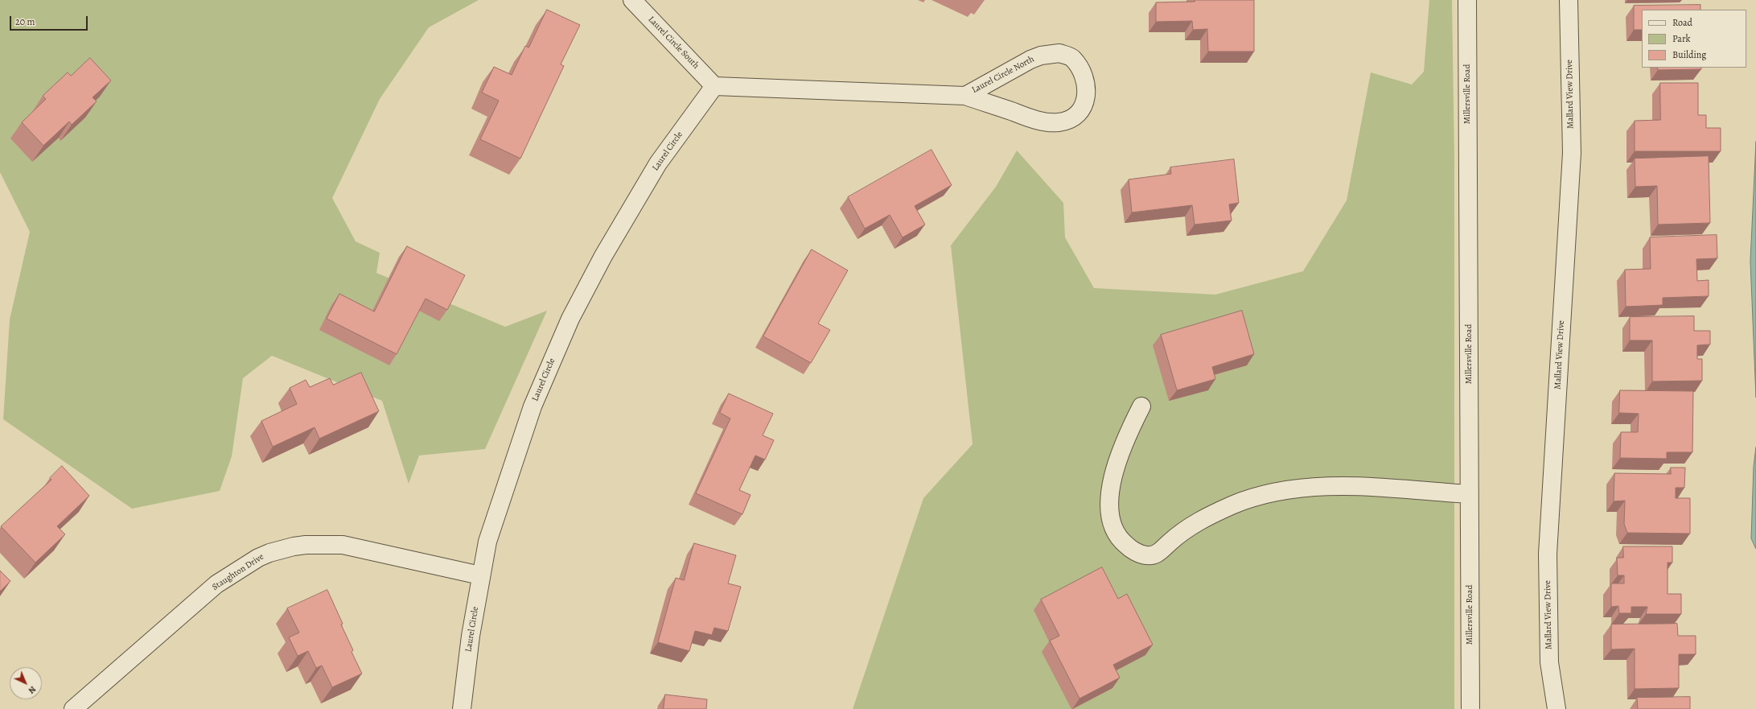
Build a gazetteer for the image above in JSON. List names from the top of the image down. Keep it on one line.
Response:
{"streets":{"street":["Laurel Circle South","Laurel Circle North","Millersville Road","Mallard View Drive","Laurel Circle","Staughton Drive"]},"crossings":[["Laurel Circle South","Laurel Circle North"],["Laurel Circle South","Laurel Circle"],["Laurel Circle North","Laurel Circle"],["Laurel Circle","Staughton Drive"]],"legend":["Road","Park","Building"],"scale_bar":"20 m","north":"bottom right"}
